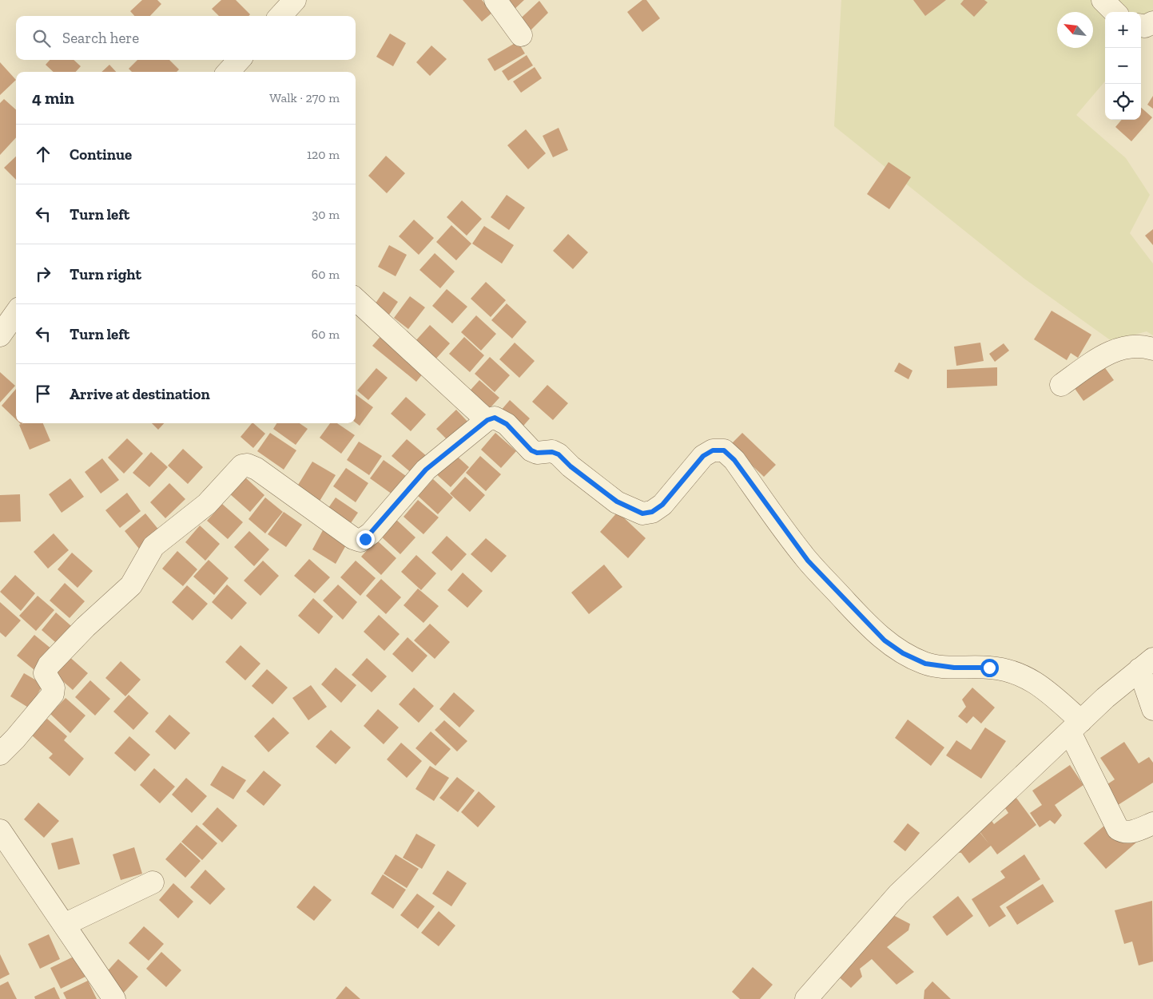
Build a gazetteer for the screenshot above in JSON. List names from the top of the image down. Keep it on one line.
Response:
{"north":"top left","page":{"map_buttons":["+","−"],"search":"Search here","heading":["4 min","Walk · 270 m"],"list":[["Continue","120 m"],["Turn left","30 m"],["Turn right","60 m"],["Turn left","60 m"],"Arrive at destination"]}}
